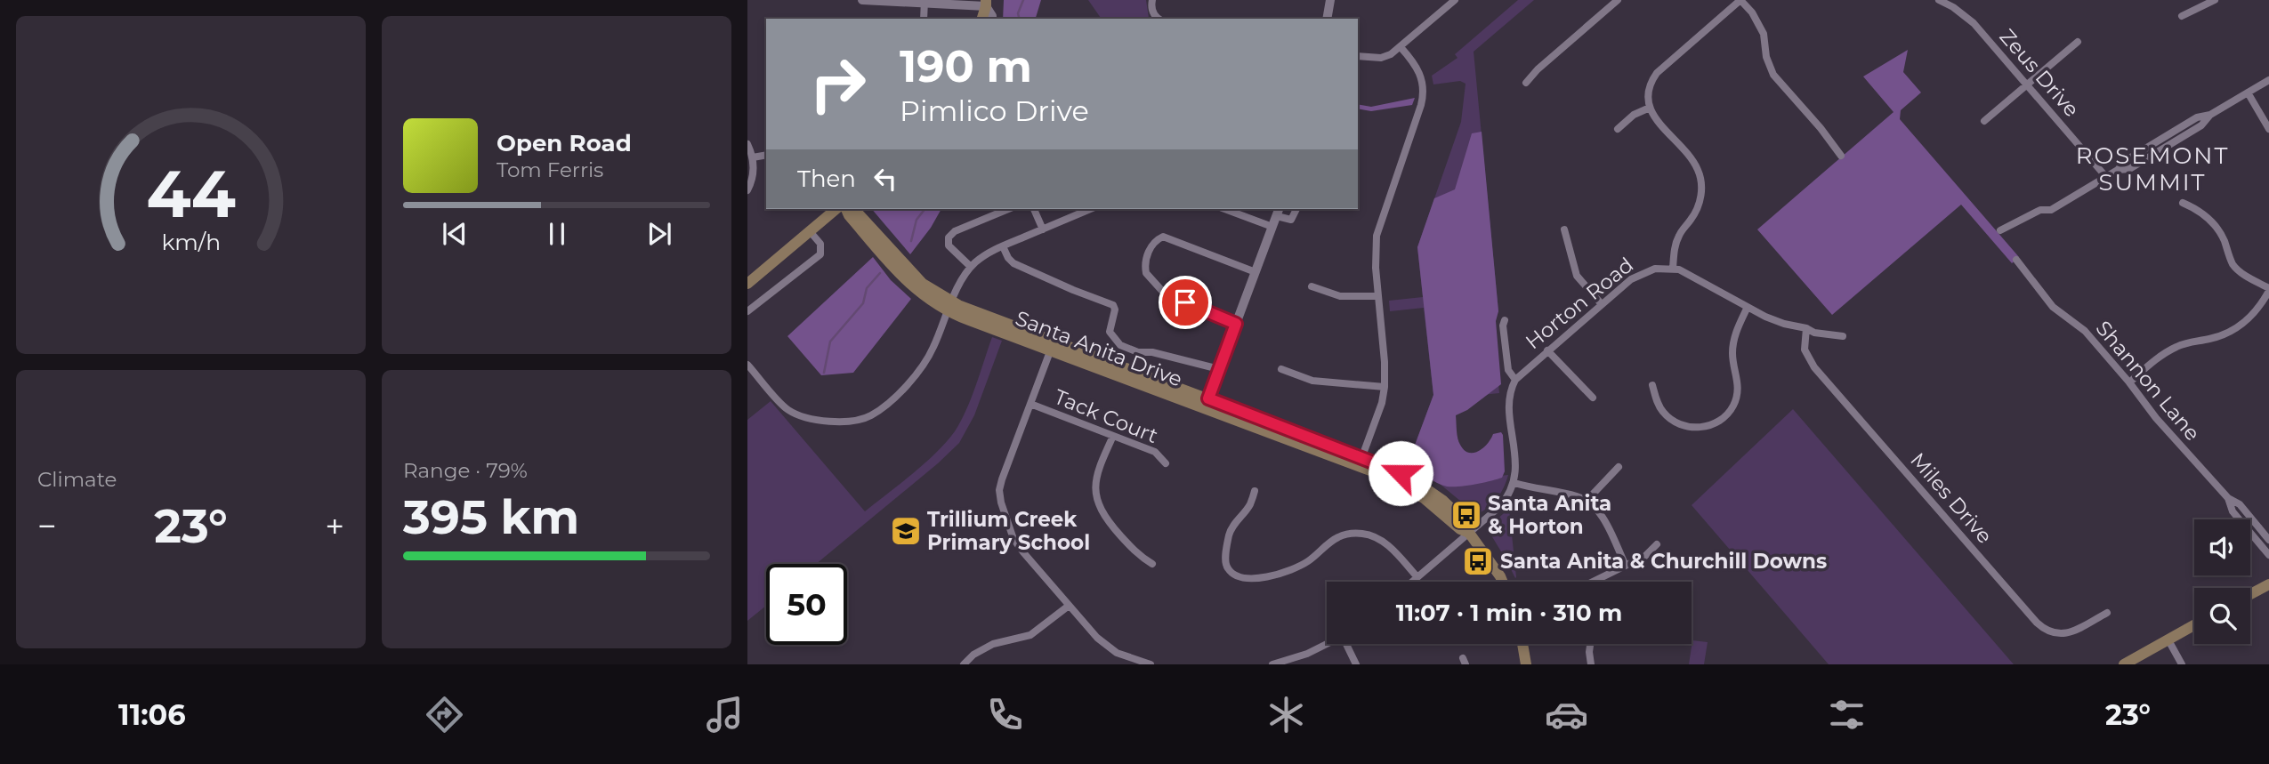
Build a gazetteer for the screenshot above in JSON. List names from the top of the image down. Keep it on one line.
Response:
{"streets":{"main road":["Santa Anita Drive"],"street":["Zeus Drive","Horton Road","Shannon Lane","Tack Court","Miles Drive"]},"districts":["ROSEMONT SUMMIT"],"places":{"bus stop":["Santa Anita & Horton","Santa Anita & Churchill Downs"],"school or university":["Trillium Creek Primary School"]},"page":{"turn":["190 m","Pimlico Drive"],"song":["Open Road","Tom Ferris"],"then":"Then","tile":["Climate",["Range · 79%","395 km"]],"heat":["−","23°","+"],"limit":"50","trip":"11:07 · 1 min · 310 m","tabs":["11:06","23°"],"gauge":["44","km/h"]}}
